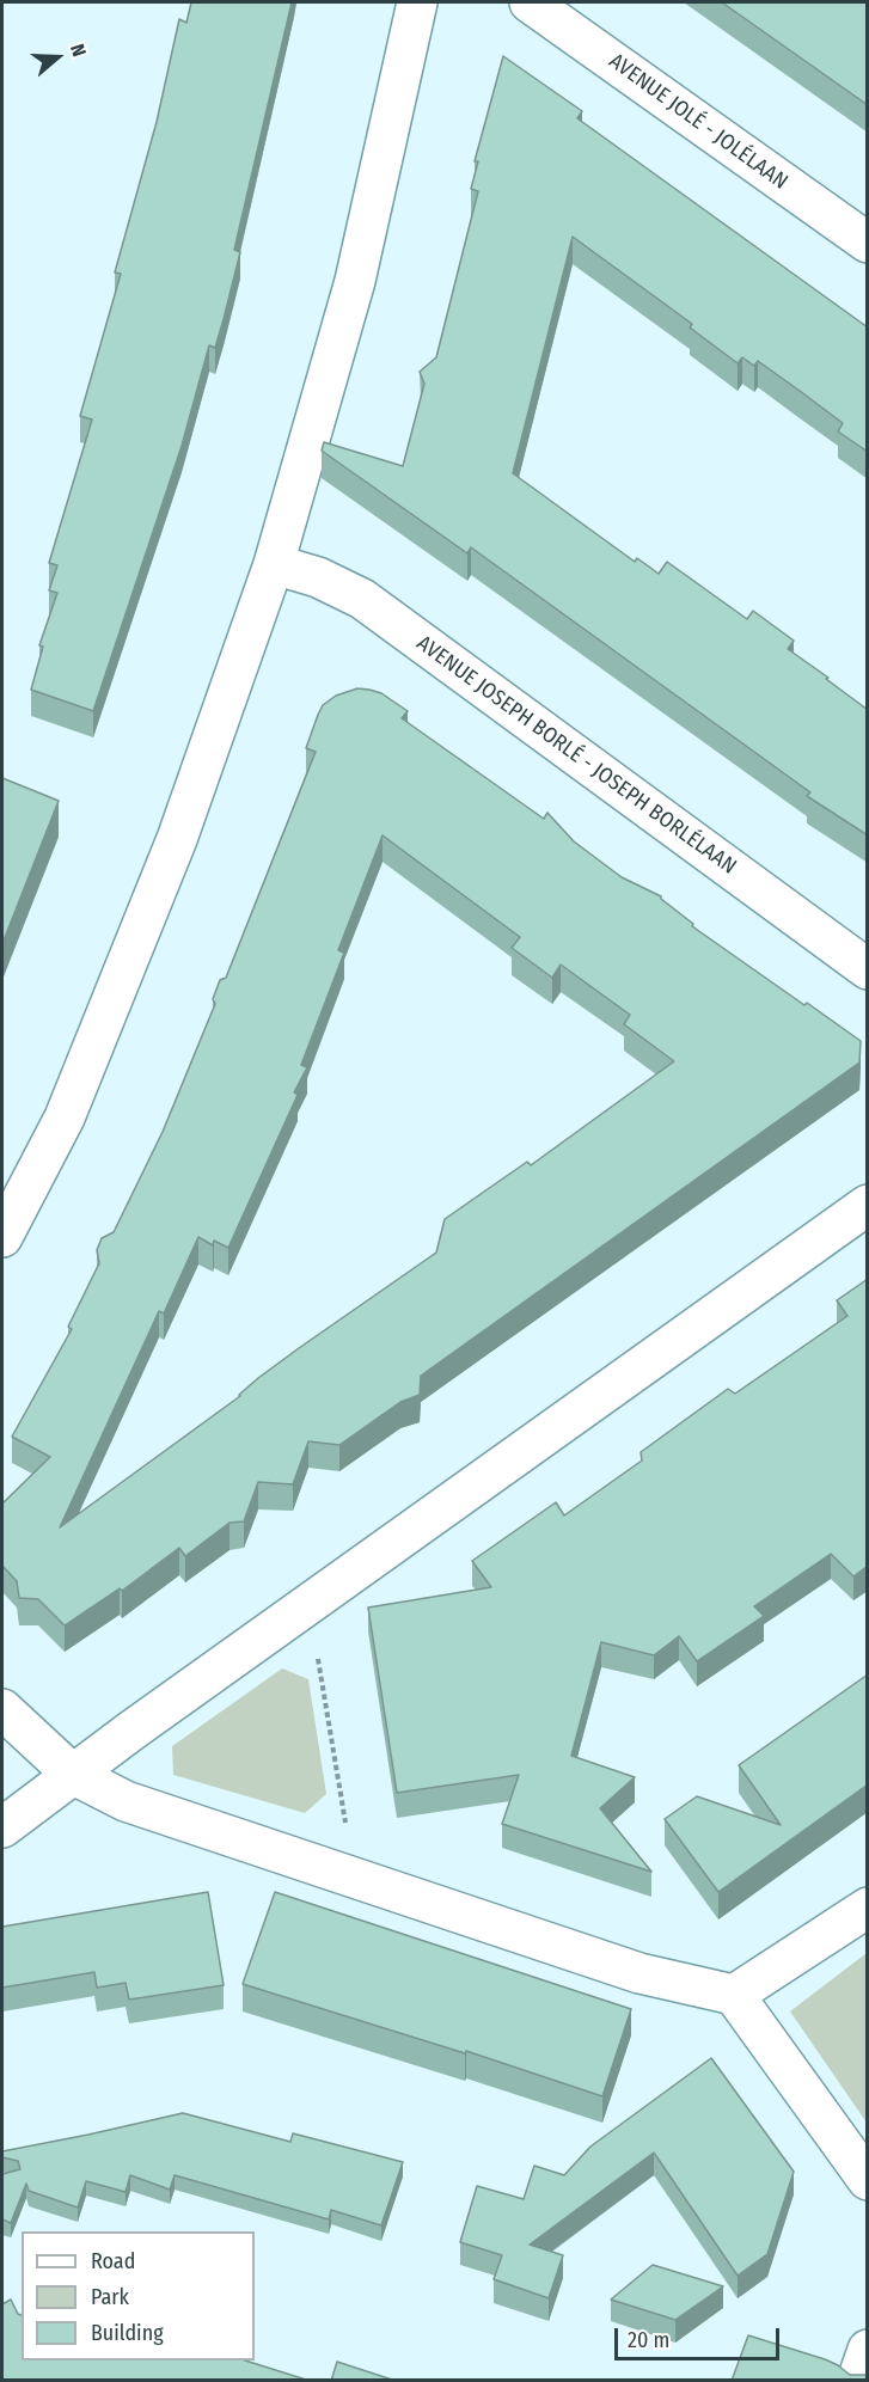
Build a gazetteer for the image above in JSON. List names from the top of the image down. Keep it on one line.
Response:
{"streets":{"street":["AVENUE JOLÉ - JOLÉLAAN","AVENUE JOSEPH BORLÉ - JOSEPH BORLÉLAAN"]},"legend":["Road","Park","Building"],"scale_bar":"20 m","north":"right"}
